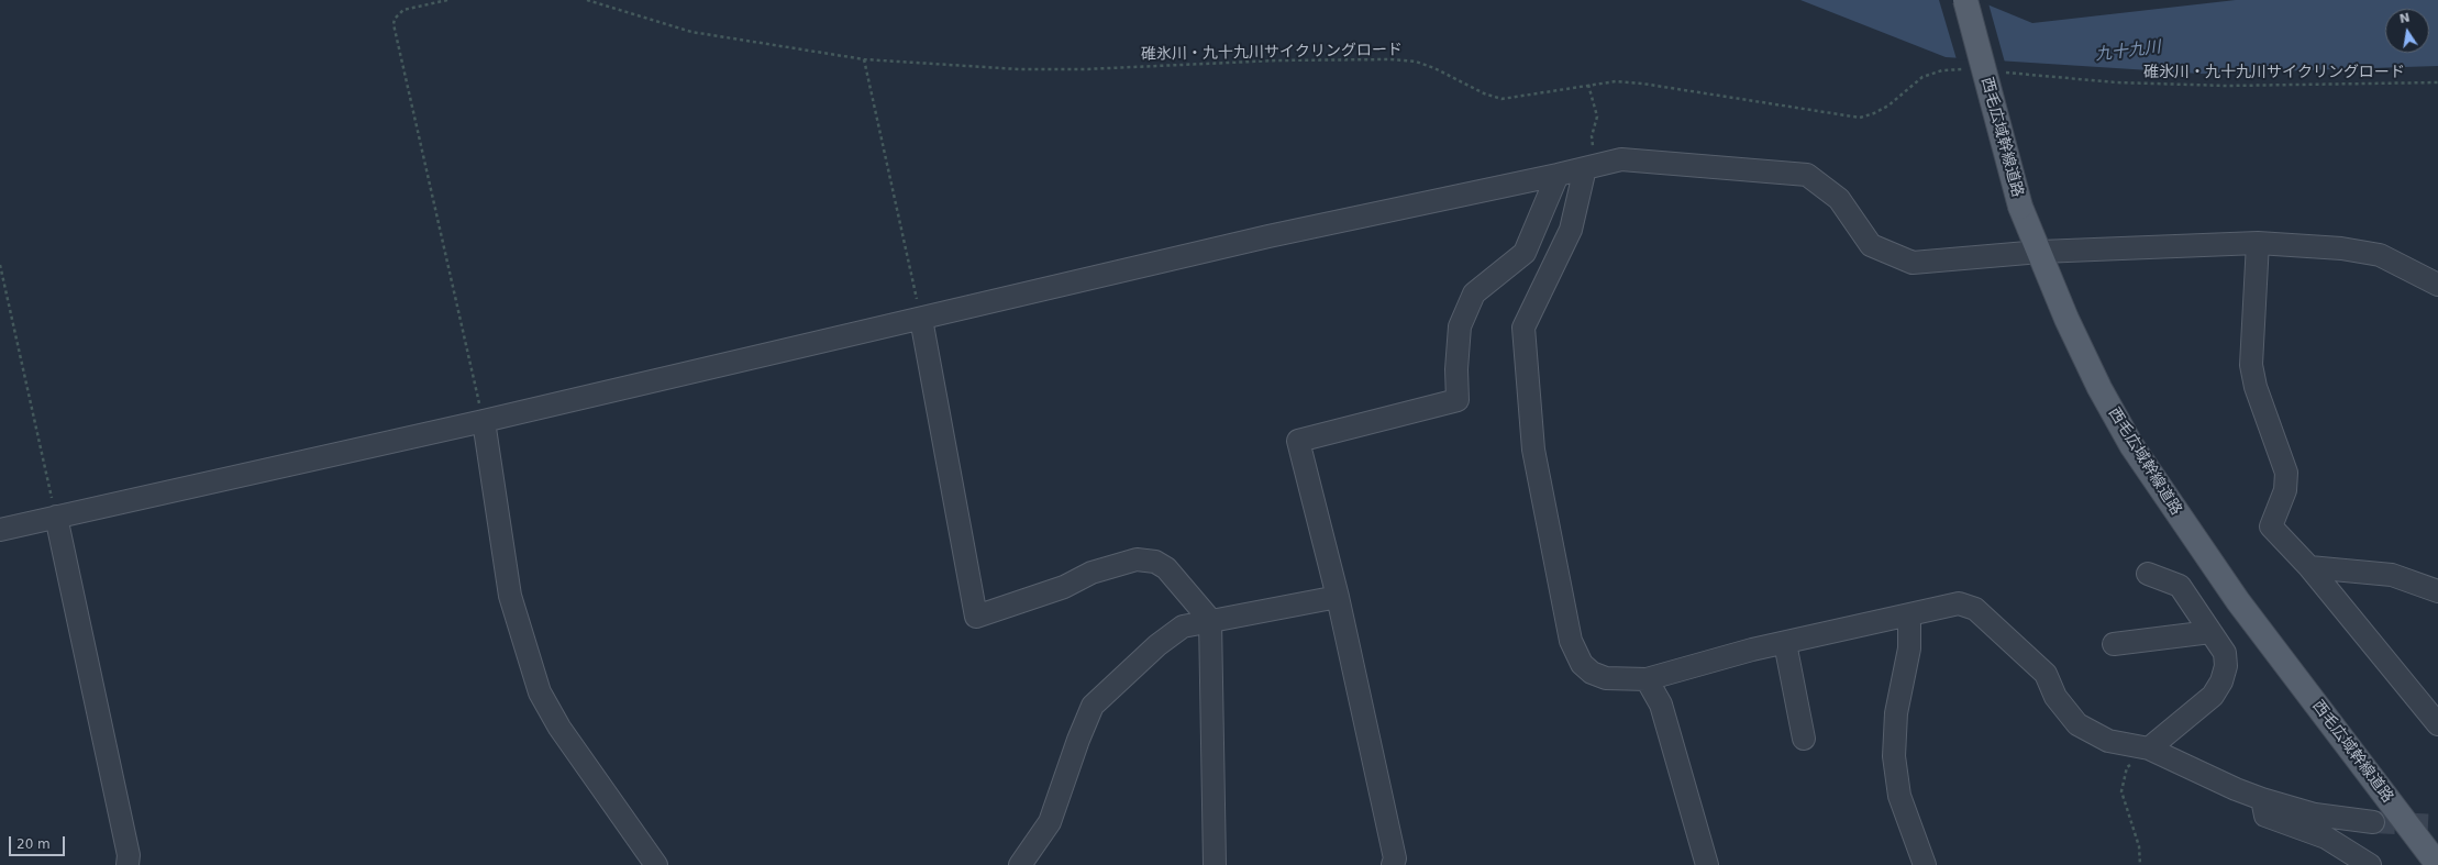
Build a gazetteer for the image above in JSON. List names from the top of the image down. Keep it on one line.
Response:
{"streets":{"main road":["西毛広域幹線道路"],"path":["碓氷川・九十九川サイクリングロード"]},"water":["九十九川"],"scale_bar":"20 m","north":"top"}
